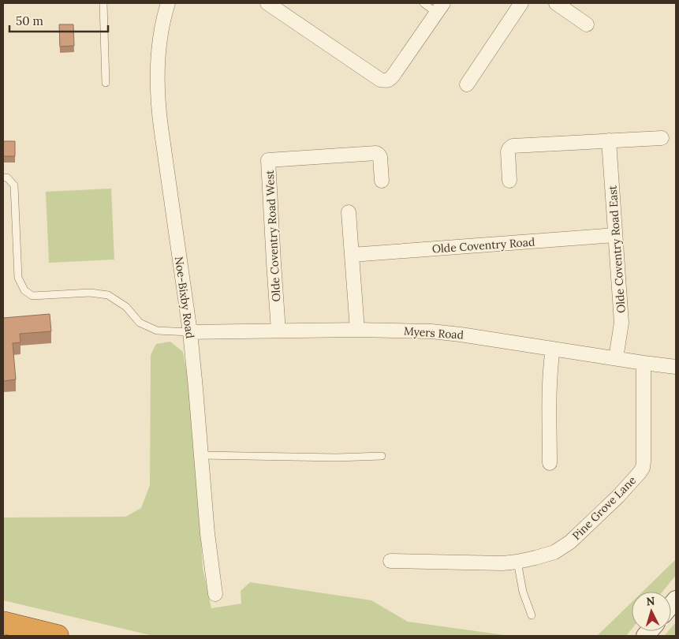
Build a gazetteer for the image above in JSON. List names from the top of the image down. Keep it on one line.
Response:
{"streets":{"street":["Olde Coventry Road West","Olde Coventry Road","Olde Coventry Road East","Noe-Bixby Road","Myers Road","Pine Grove Lane"]},"crossings":[["Olde Coventry Road West","Myers Road"],["Olde Coventry Road","Olde Coventry Road East"],["Olde Coventry Road East","Myers Road"],["Noe-Bixby Road","Myers Road"],["Myers Road","Pine Grove Lane"]],"scale_bar":"50 m","north":"top"}
